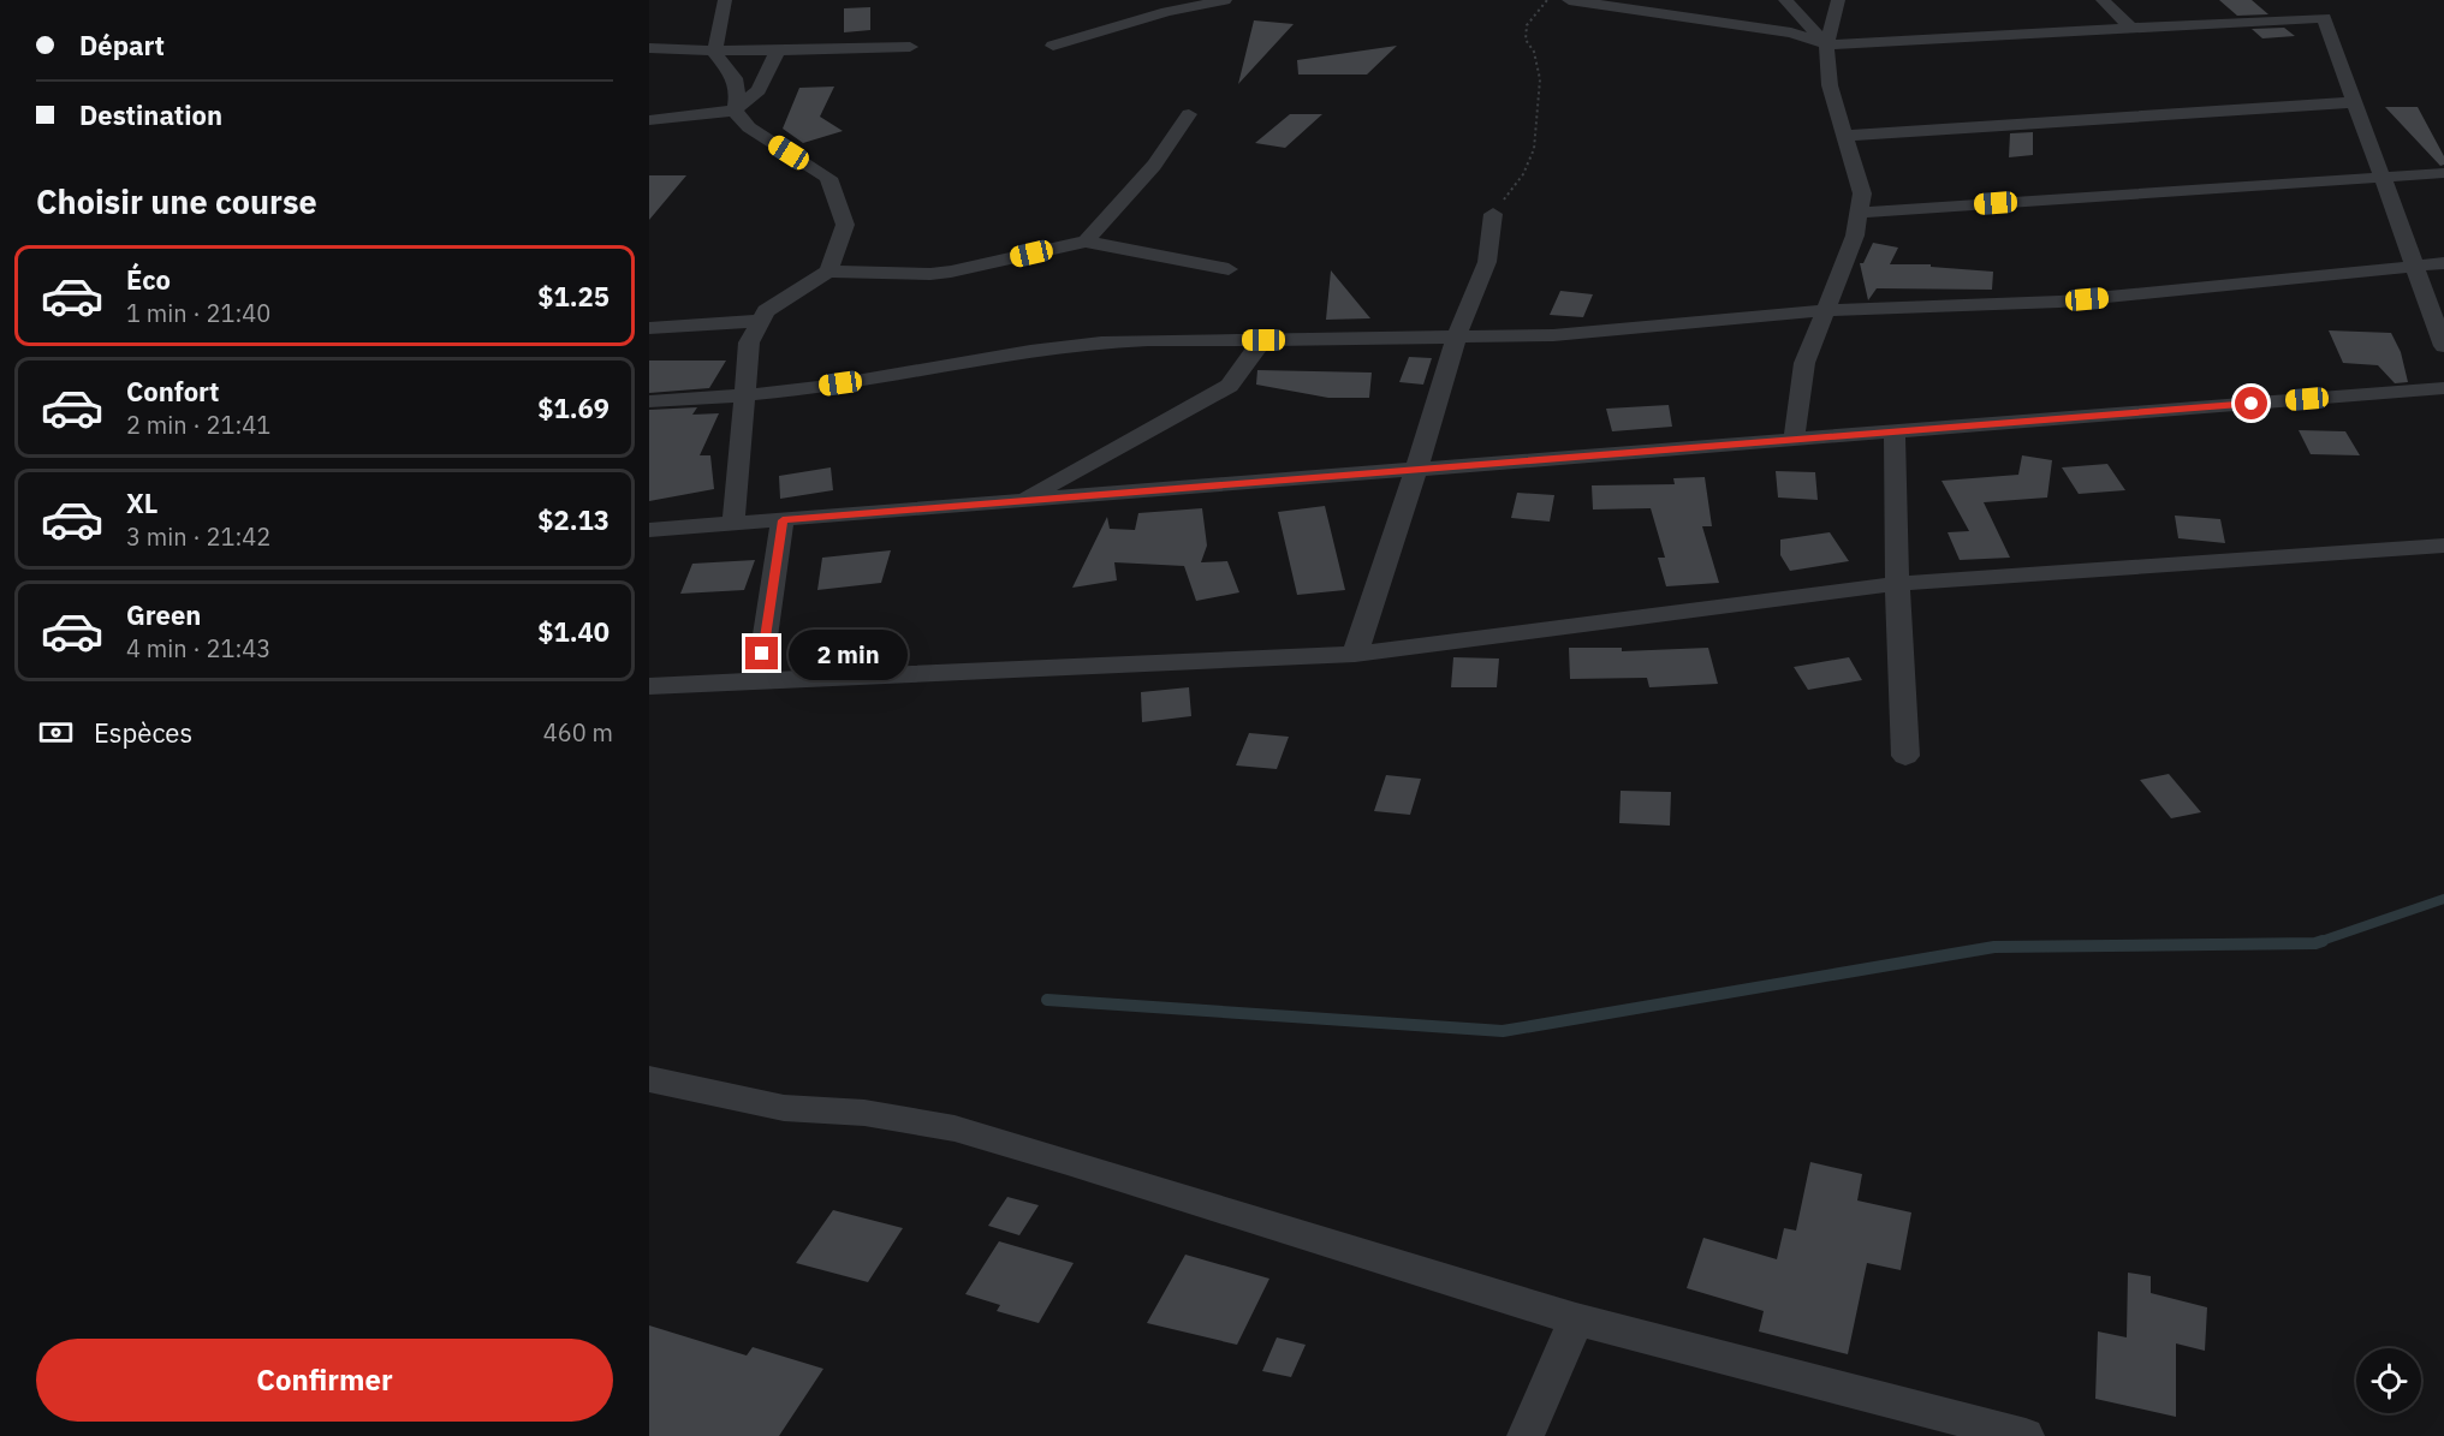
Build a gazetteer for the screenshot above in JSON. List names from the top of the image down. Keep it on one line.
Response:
{"page":{"banner":["Départ","Destination"],"heading":"Choisir une course","list":[{"name":"Éco","note":"1 min · 21:40","value":"$1.25"},{"name":"Confort","note":"2 min · 21:41","value":"$1.69"},{"name":"XL","note":"3 min · 21:42","value":"$2.13"},{"name":"Green","note":"4 min · 21:43","value":"$1.40"}],"bubble":"2 min","pay":["Espèces","460 m"],"buttons":"Confirmer"}}
